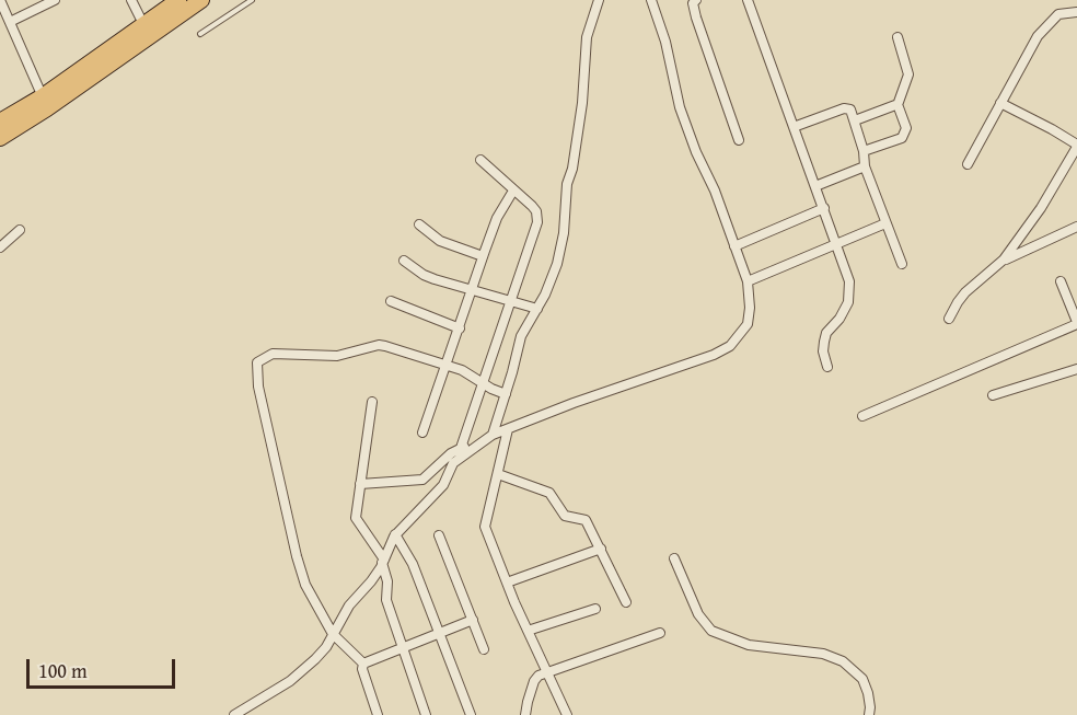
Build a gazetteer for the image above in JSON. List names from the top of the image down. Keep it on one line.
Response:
{"scale_bar":"100 m"}
